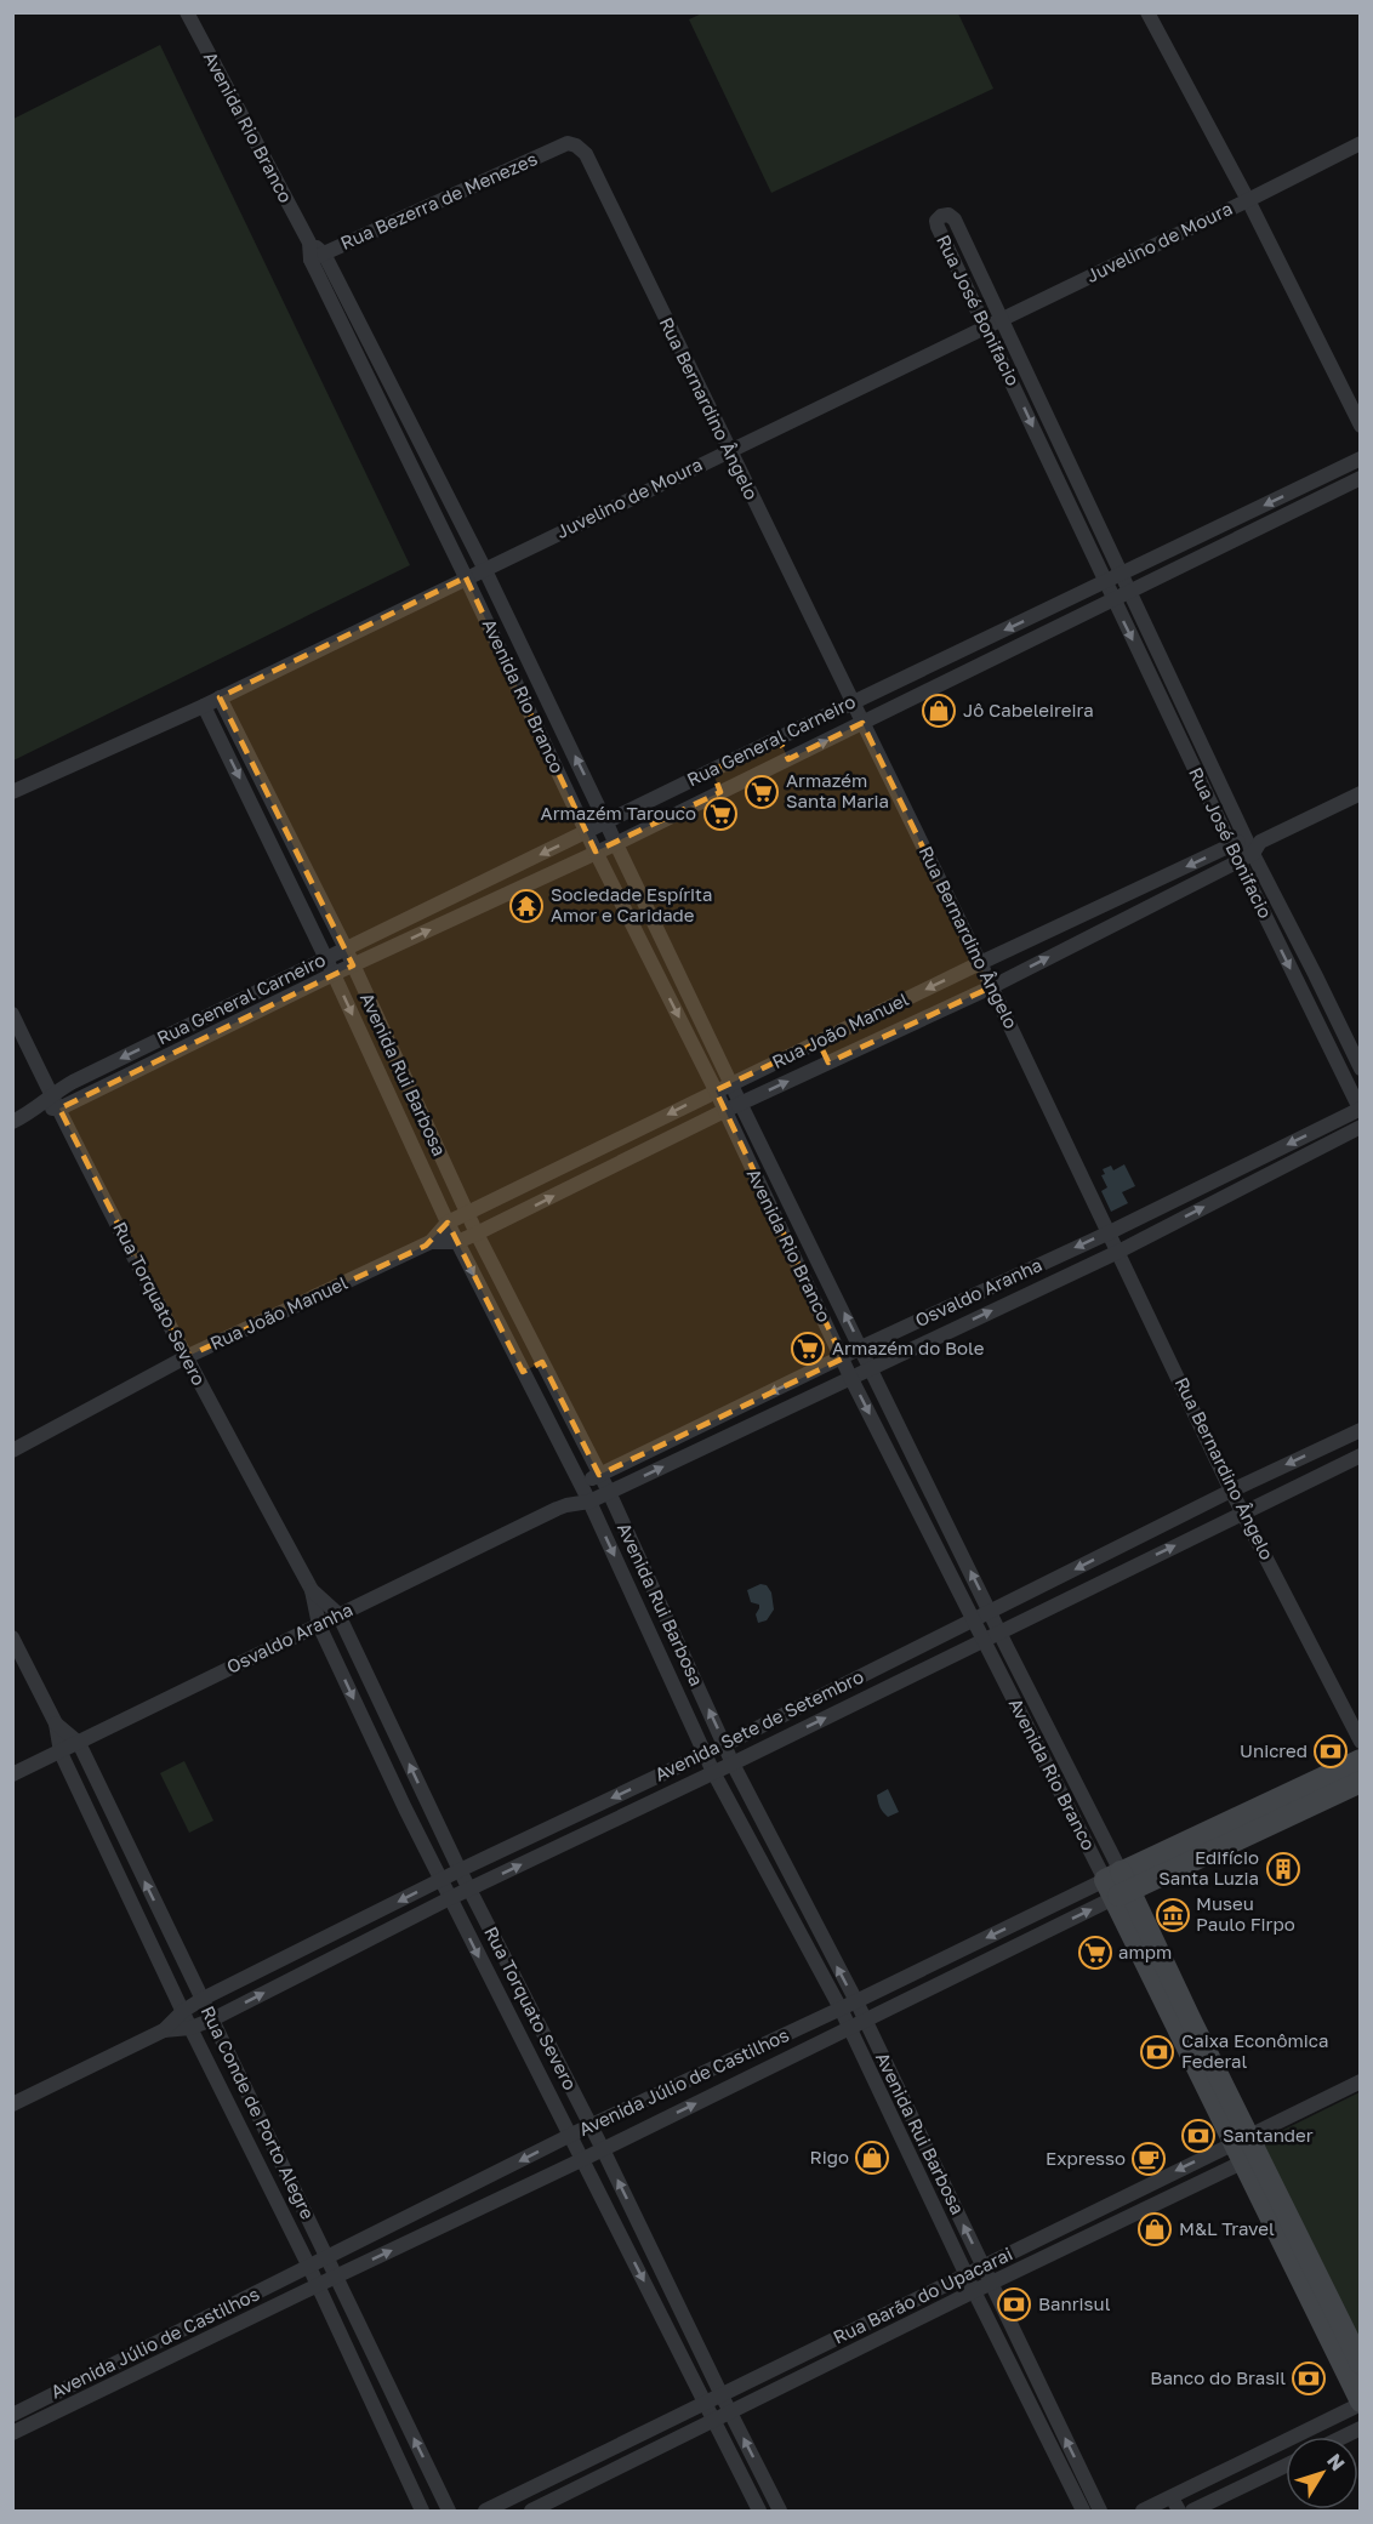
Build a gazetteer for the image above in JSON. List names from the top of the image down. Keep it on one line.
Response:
{"streets":{"street":["Avenida Rio Branco","Rua Bezerra de Menezes","Juvelino de Moura","Rua José Bonifacio","Rua Bernardino Ângelo","Rua General Carneiro","Rua João Manuel","Avenida Rui Barbosa","Osvaldo Aranha","Rua Torquato Severo","Avenida Sete de Setembro","Avenida Júlio de Castilhos","Rua Conde de Porto Alegre","Rua Barão do Upacarai"]},"crossings":[["Avenida Rio Branco","Rua Bezerra de Menezes"],["Avenida Rio Branco","Juvelino de Moura"],["Avenida Rio Branco","Rua General Carneiro"],["Avenida Rio Branco","Rua João Manuel"],["Avenida Rio Branco","Osvaldo Aranha"],["Avenida Rio Branco","Avenida Sete de Setembro"],["Avenida Rio Branco","Avenida Júlio de Castilhos"],["Avenida Rio Branco","Rua Barão do Upacarai"],["Rua Bezerra de Menezes","Rua Bernardino Ângelo"],["Juvelino de Moura","Rua José Bonifacio"],["Juvelino de Moura","Rua Bernardino Ângelo"],["Juvelino de Moura","Avenida Rui Barbosa"],["Rua José Bonifacio","Rua General Carneiro"],["Rua José Bonifacio","Rua João Manuel"],["Rua José Bonifacio","Osvaldo Aranha"],["Rua Bernardino Ângelo","Rua General Carneiro"],["Rua Bernardino Ângelo","Rua João Manuel"],["Rua Bernardino Ângelo","Osvaldo Aranha"],["Rua Bernardino Ângelo","Avenida Sete de Setembro"],["Rua General Carneiro","Avenida Rui Barbosa"],["Rua General Carneiro","Rua Torquato Severo"],["Rua João Manuel","Avenida Rui Barbosa"],["Rua João Manuel","Rua Torquato Severo"],["Avenida Rui Barbosa","Osvaldo Aranha"],["Avenida Rui Barbosa","Avenida Sete de Setembro"],["Avenida Rui Barbosa","Avenida Júlio de Castilhos"],["Avenida Rui Barbosa","Rua Barão do Upacarai"],["Osvaldo Aranha","Rua Torquato Severo"],["Osvaldo Aranha","Rua Conde de Porto Alegre"],["Rua Torquato Severo","Avenida Sete de Setembro"],["Rua Torquato Severo","Avenida Júlio de Castilhos"],["Rua Torquato Severo","Rua Barão do Upacarai"],["Avenida Sete de Setembro","Rua Conde de Porto Alegre"],["Avenida Júlio de Castilhos","Rua Conde de Porto Alegre"]],"places":{"shop":["Jô Cabeleireira","Rigo","M&L Travel"],"supermarket":["Armazém Santa Maria","Armazém Tarouco","Armazém do Bole","ampm"],"temple":["Sociedade Espírita Amor e Caridade"],"bank":["Unicred","Caixa Econômica Federal","Santander","Banrisul","Banco do Brasil"],"building":["Edifício Santa Luzia"],"museum":["Museu Paulo Firpo"],"cafe":["Expresso"]},"north":"top right"}
